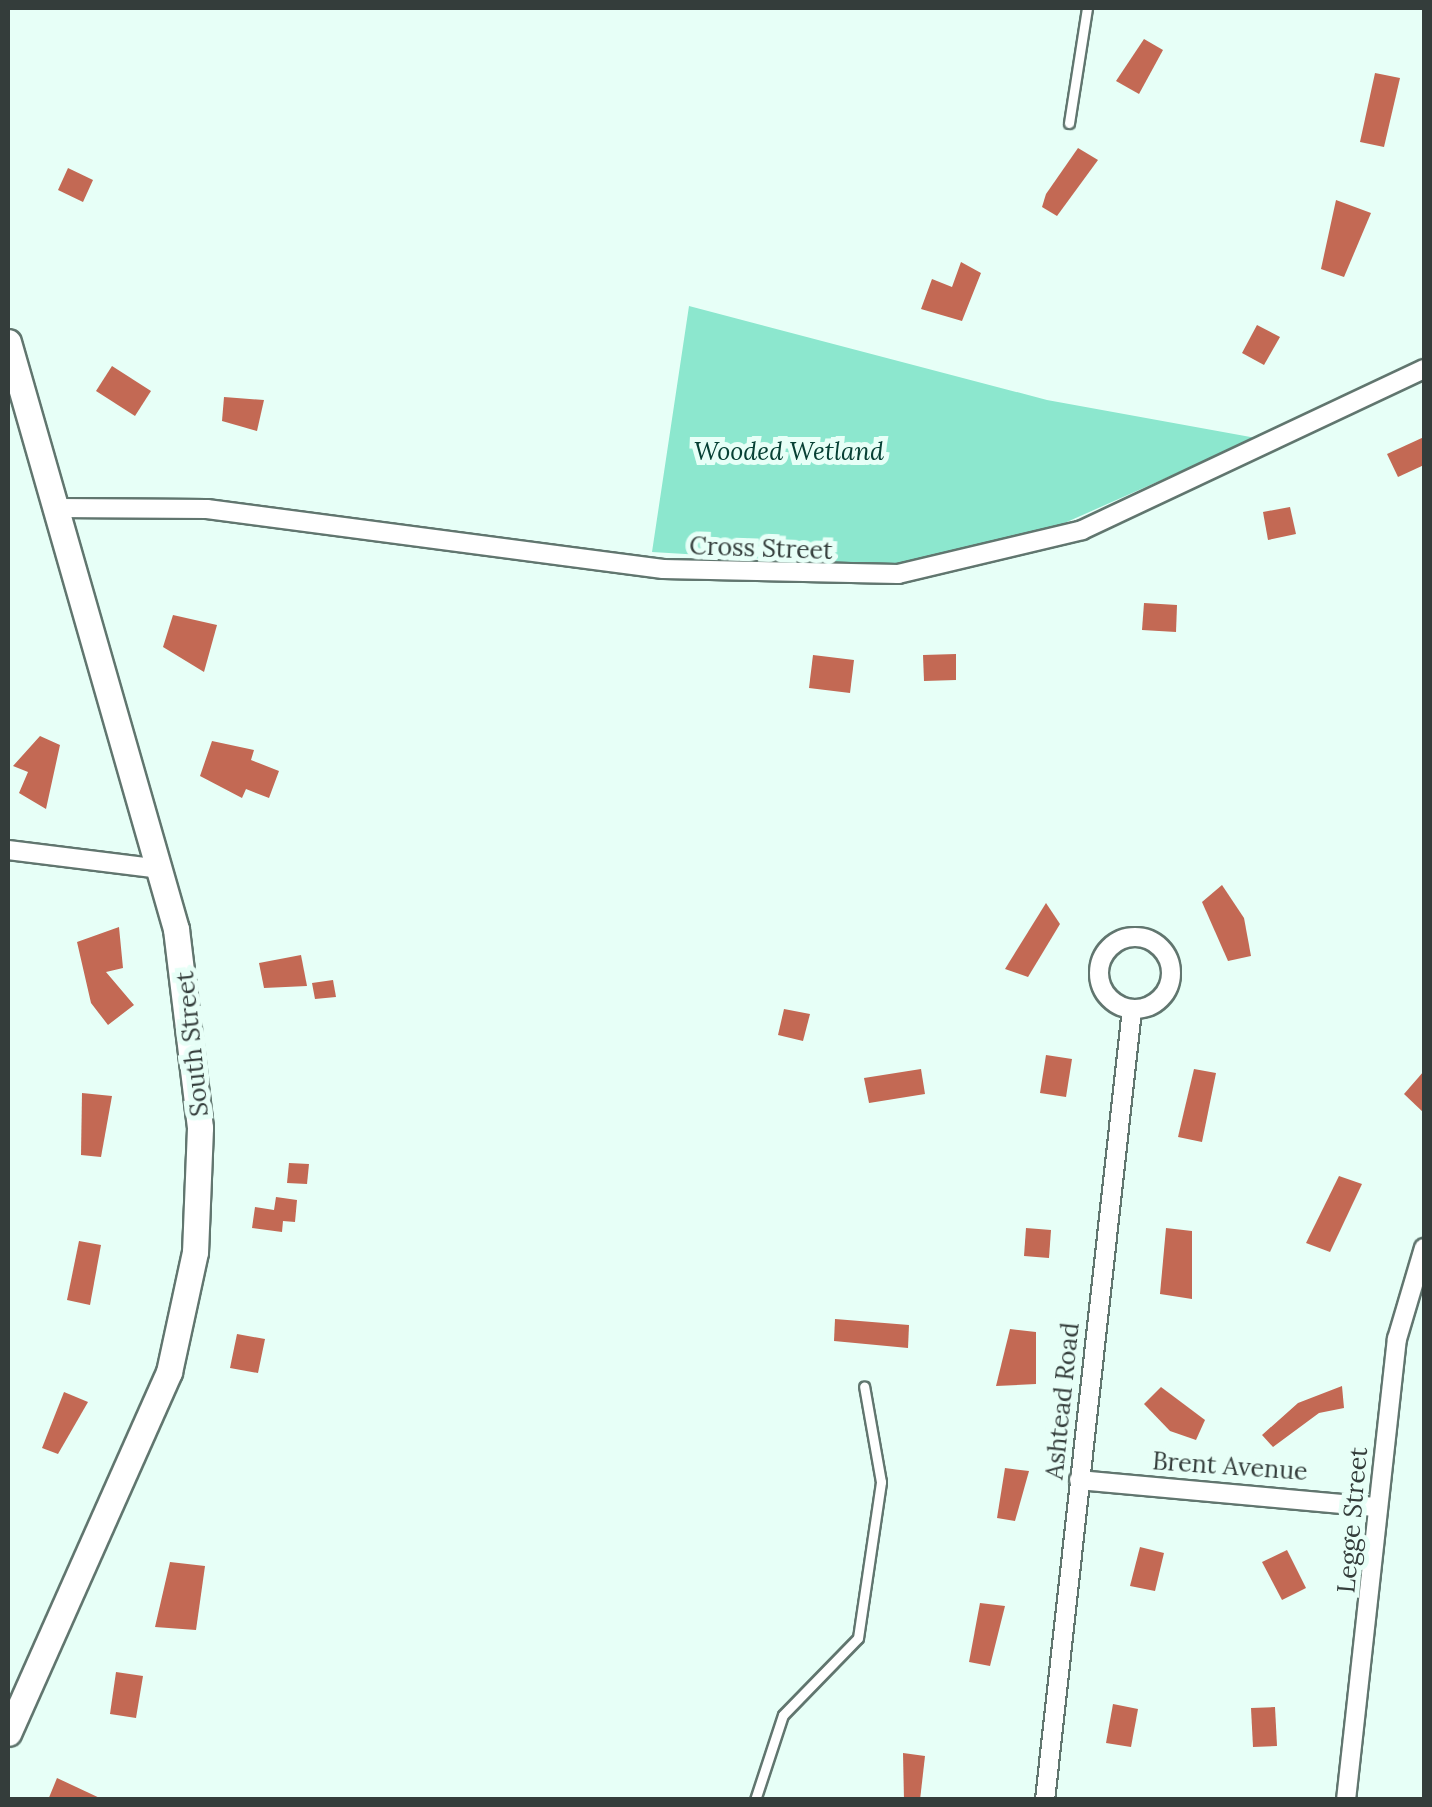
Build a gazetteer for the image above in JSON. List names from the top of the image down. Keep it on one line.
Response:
{"streets":{"street":["Cross Street","South Street","Ashtead Road","Brent Avenue","Legge Street"]},"crossings":[["Cross Street","South Street"],["Ashtead Road","Brent Avenue"],["Brent Avenue","Legge Street"]],"parks":["Wooded Wetland"]}
